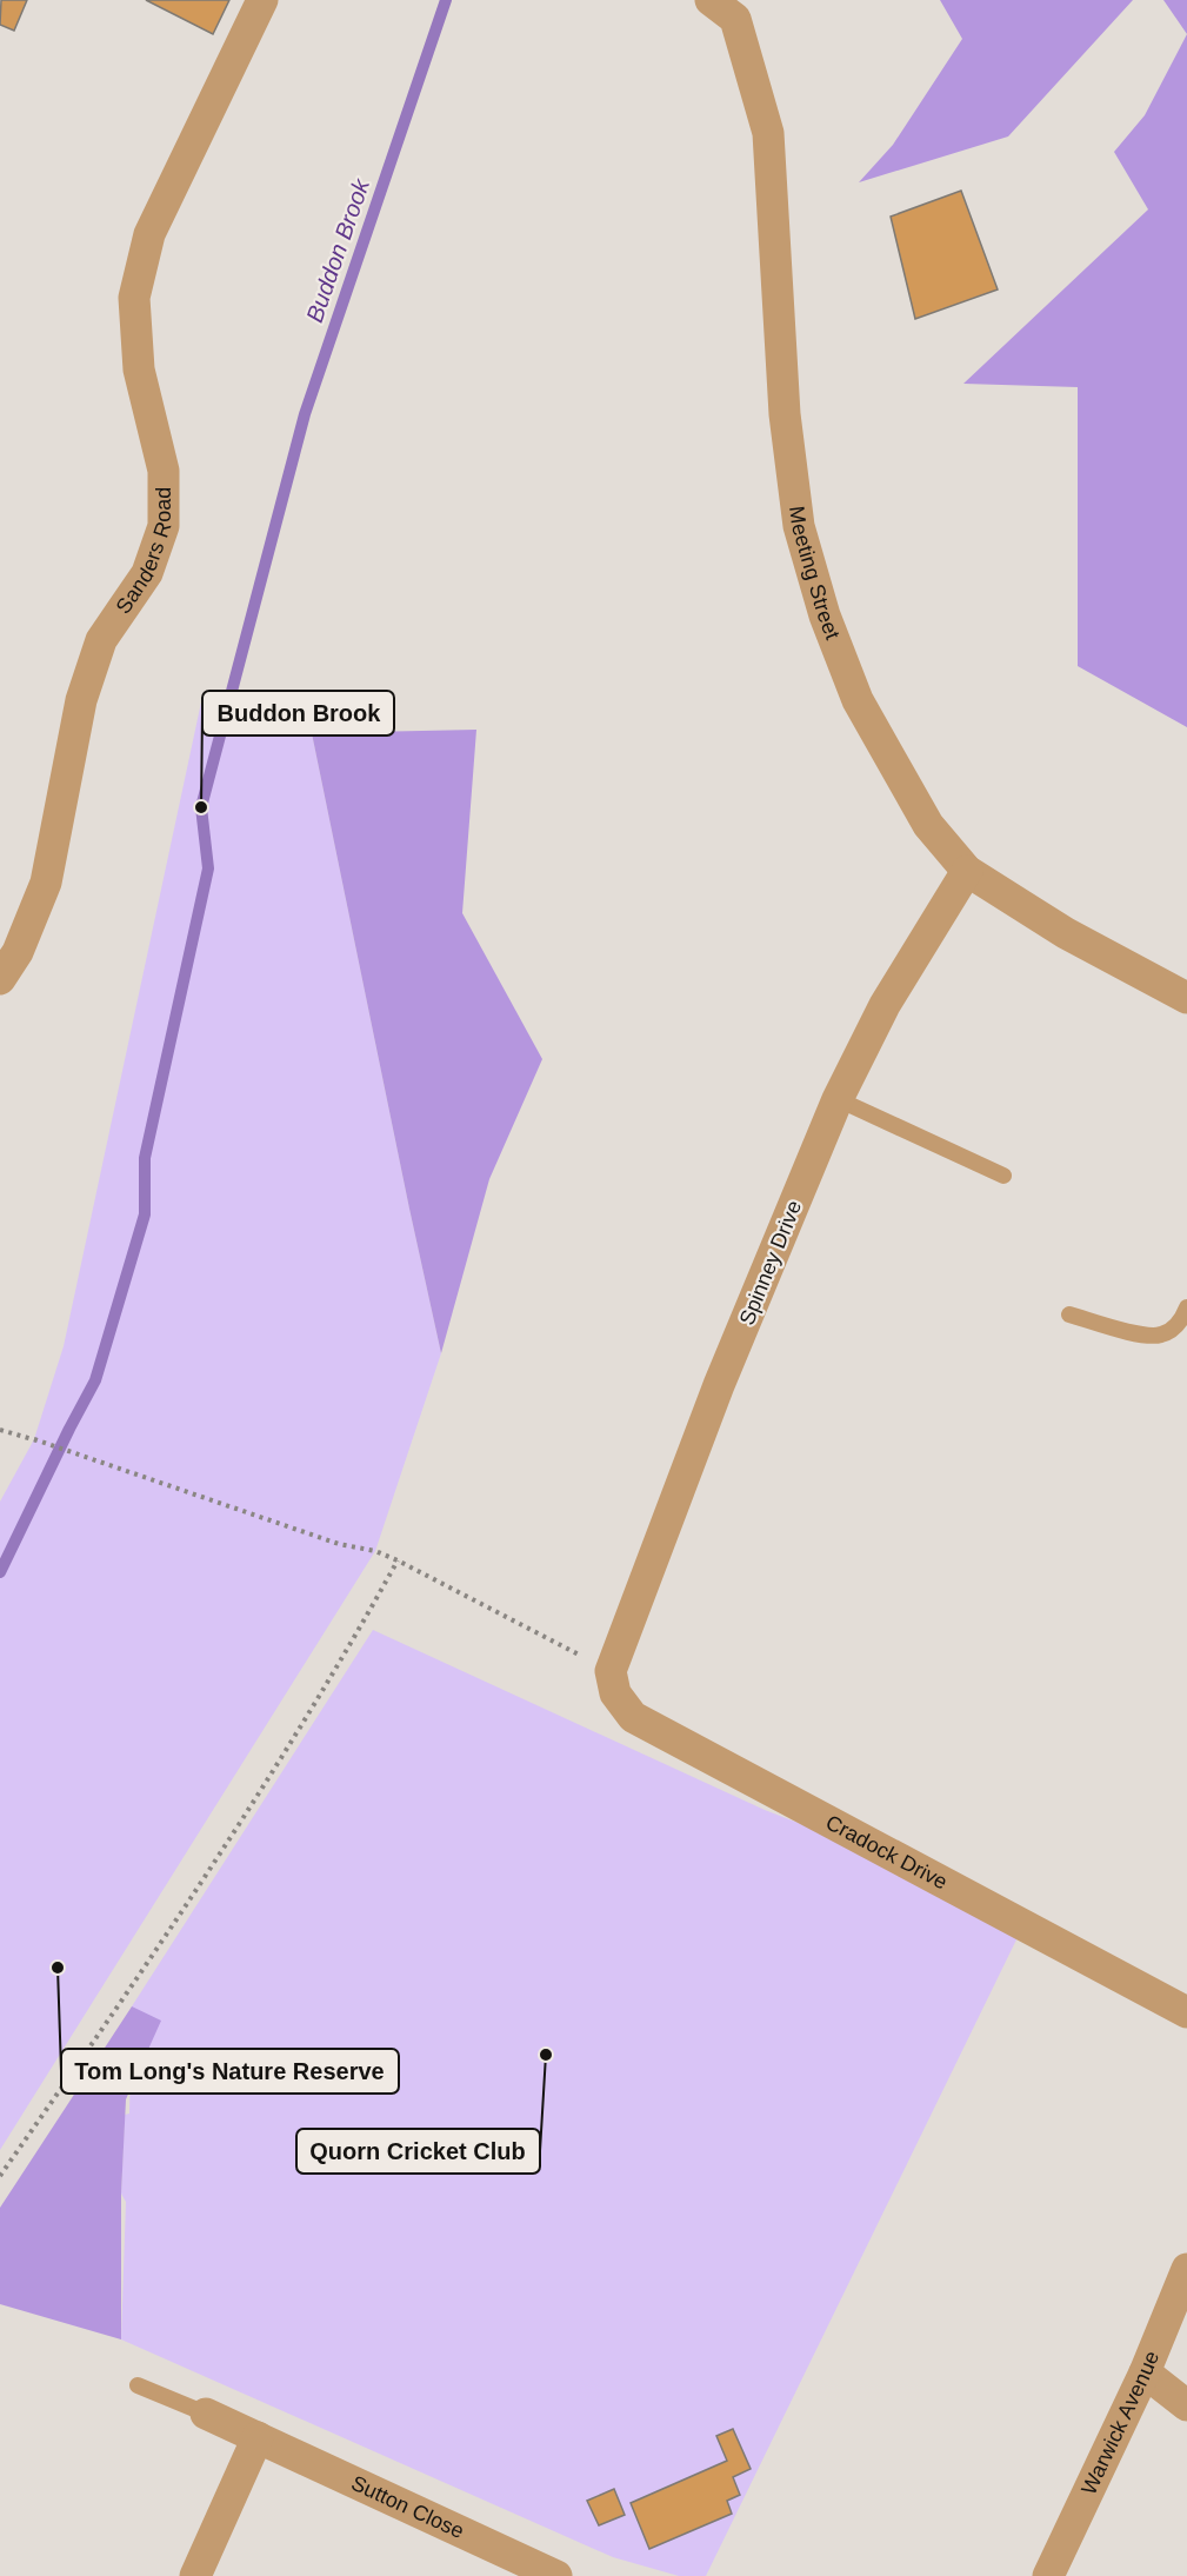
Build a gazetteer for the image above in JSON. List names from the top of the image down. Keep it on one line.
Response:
{"streets":{"street":["Sanders Road","Meeting Street","Spinney Drive","Cradock Drive","Warwick Avenue","Sutton Close"]},"crossings":[["Meeting Street","Spinney Drive"],["Spinney Drive","Cradock Drive"]],"water":["Buddon Brook"],"places":["Buddon Brook","Tom Long's Nature Reserve","Quorn Cricket Club"]}
